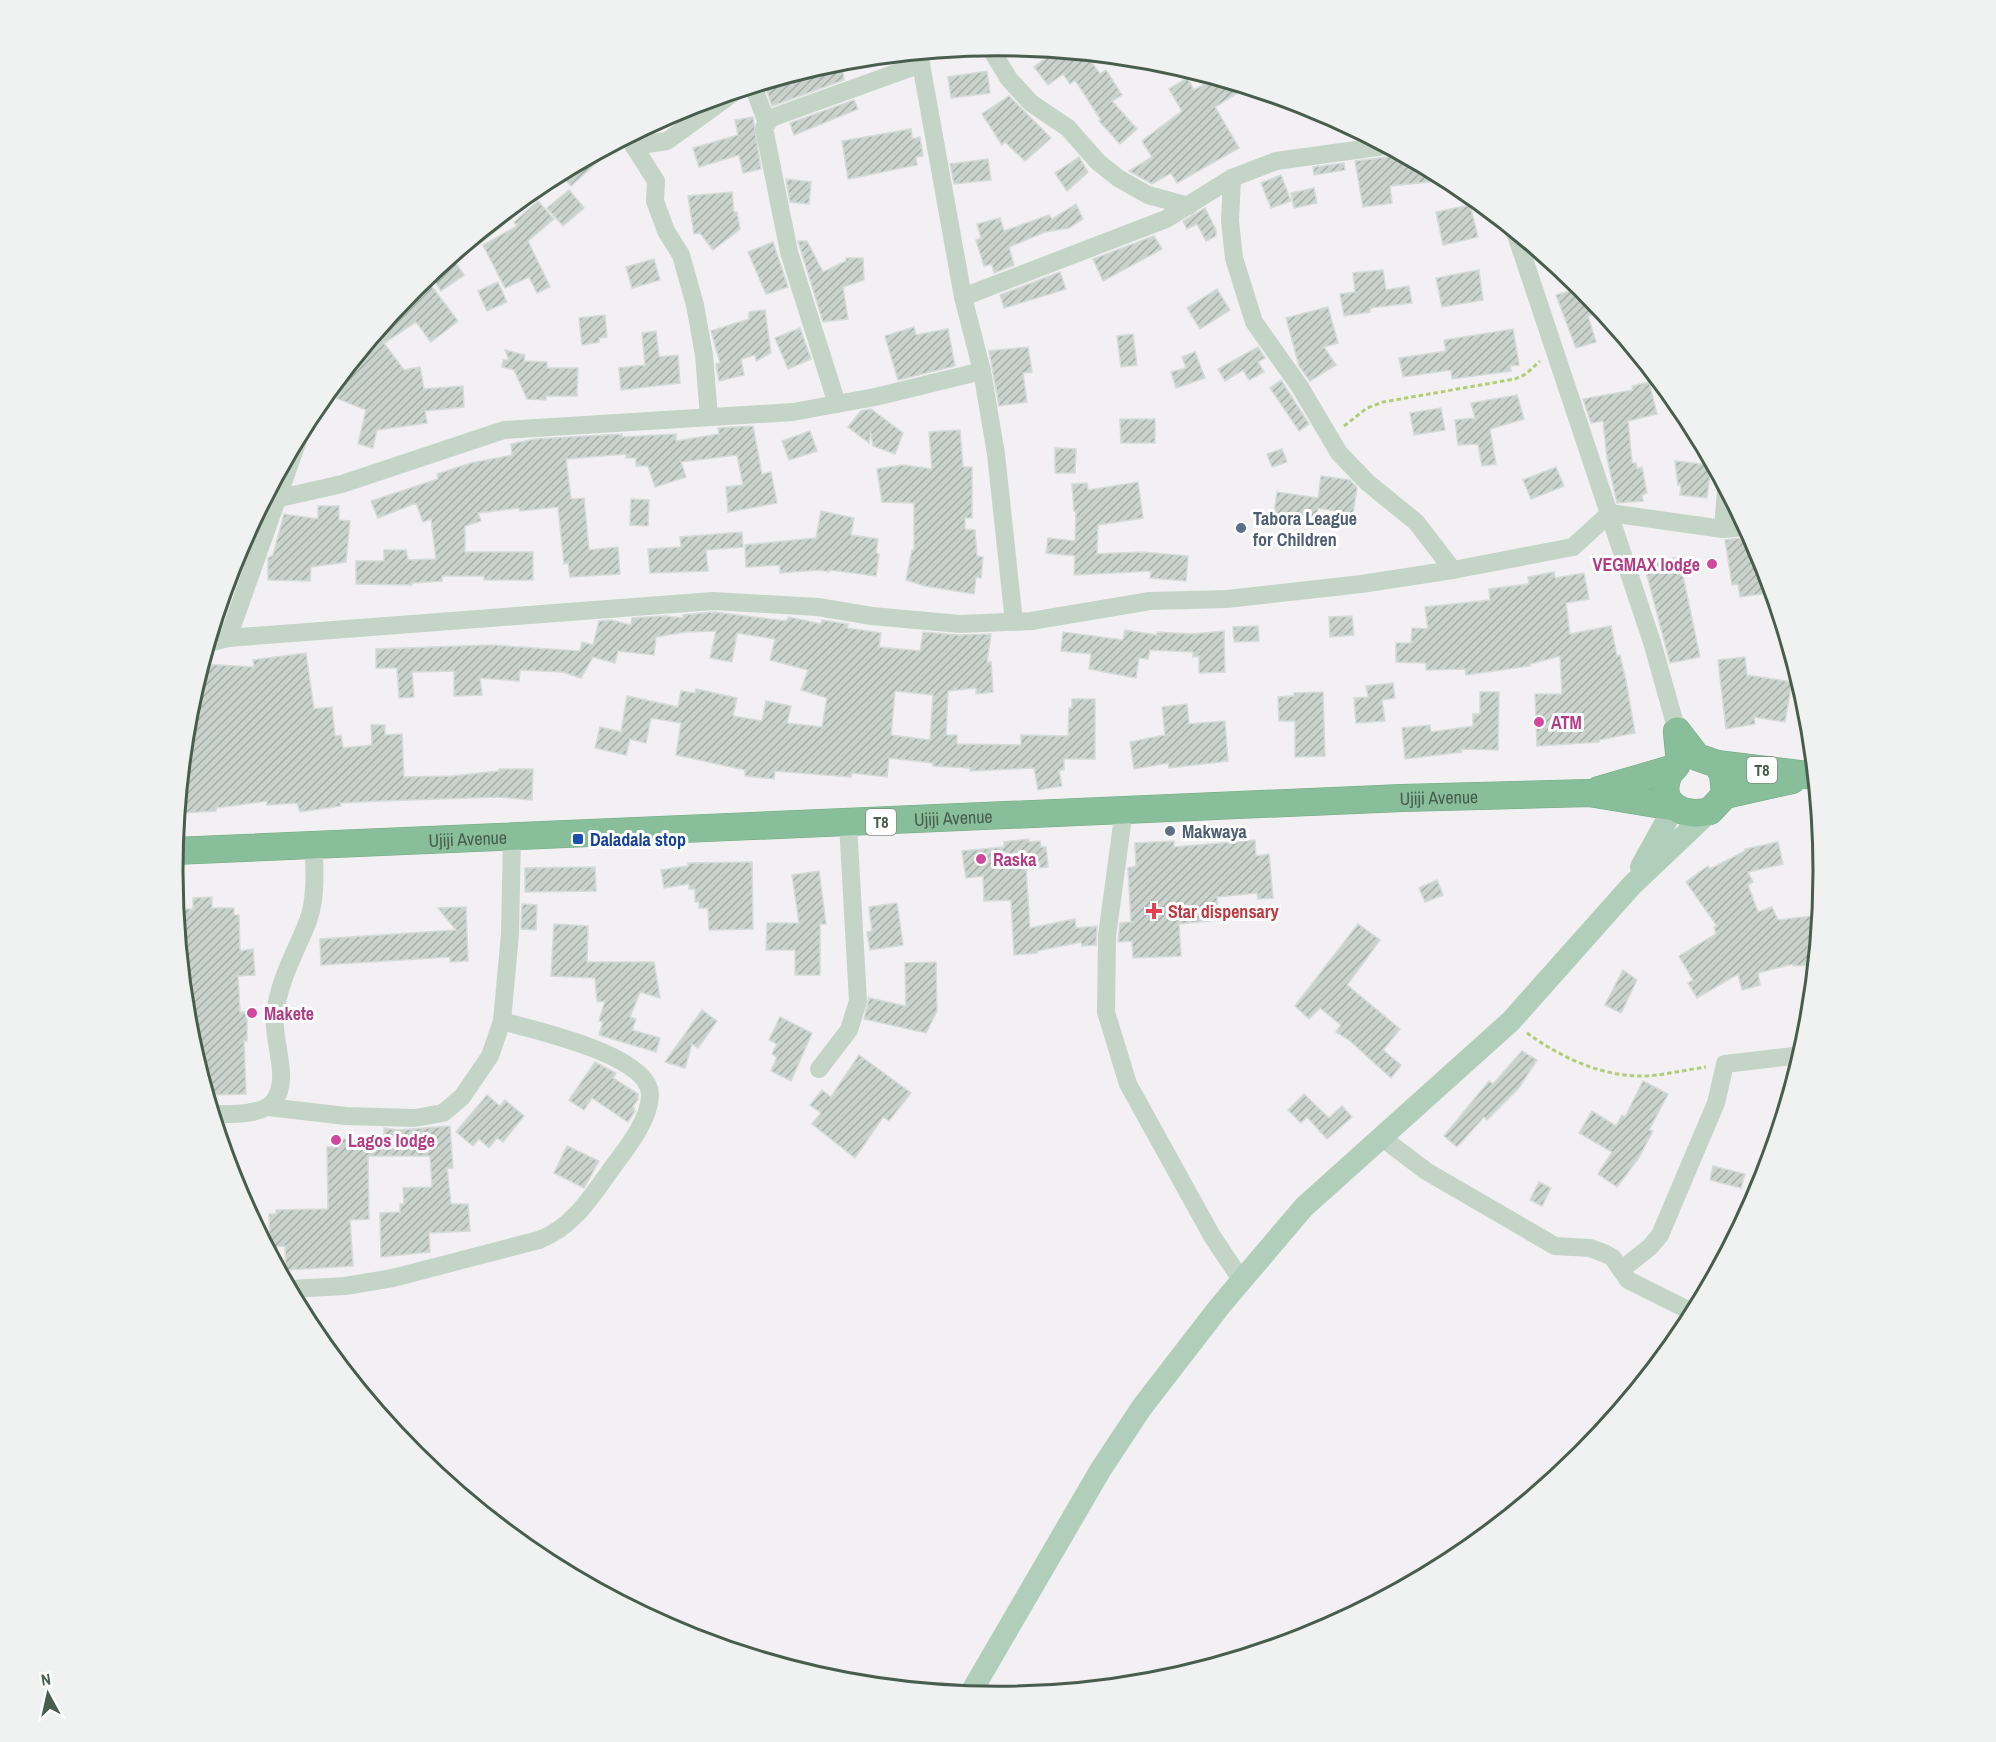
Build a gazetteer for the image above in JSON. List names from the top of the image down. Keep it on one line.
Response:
{"streets":{"highway":["T8","Ujiji Avenue"]},"crossings":[["T8","Ujiji Avenue"]],"places":{"other":["Tabora League for Children","VEGMAX lodge","ATM","Makwaya","Raska","Makete","Lagos lodge"],"transit":["Daladala stop"],"health":["Star dispensary"]},"north":"top"}
